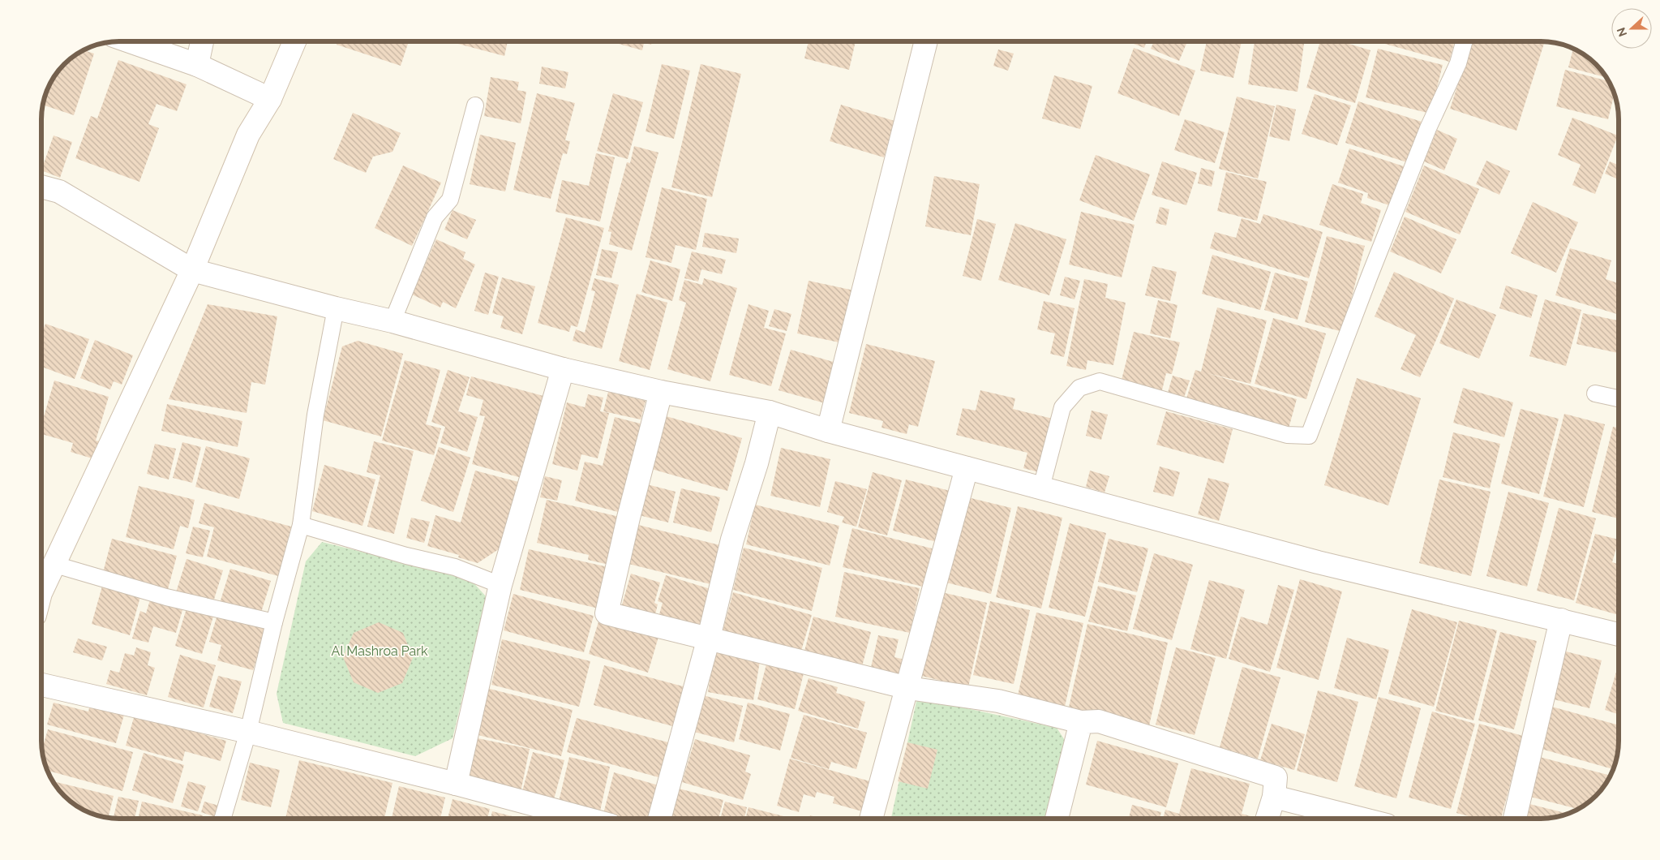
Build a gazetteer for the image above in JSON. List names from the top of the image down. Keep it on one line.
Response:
{"parks":["Al Mashroa Park"],"north":"left"}
